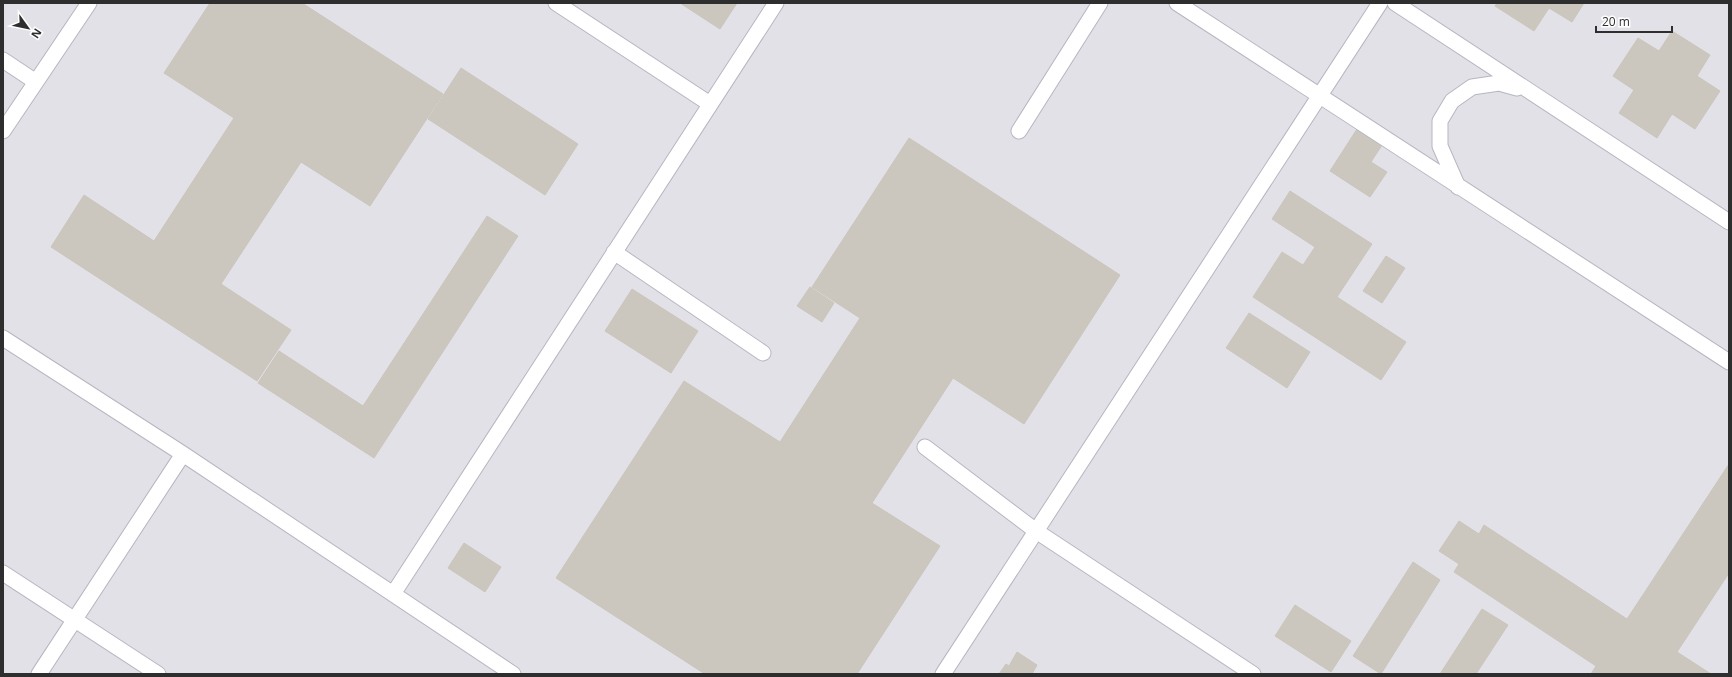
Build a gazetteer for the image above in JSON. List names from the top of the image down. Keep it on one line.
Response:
{"scale_bar":"20 m","north":"bottom right"}
